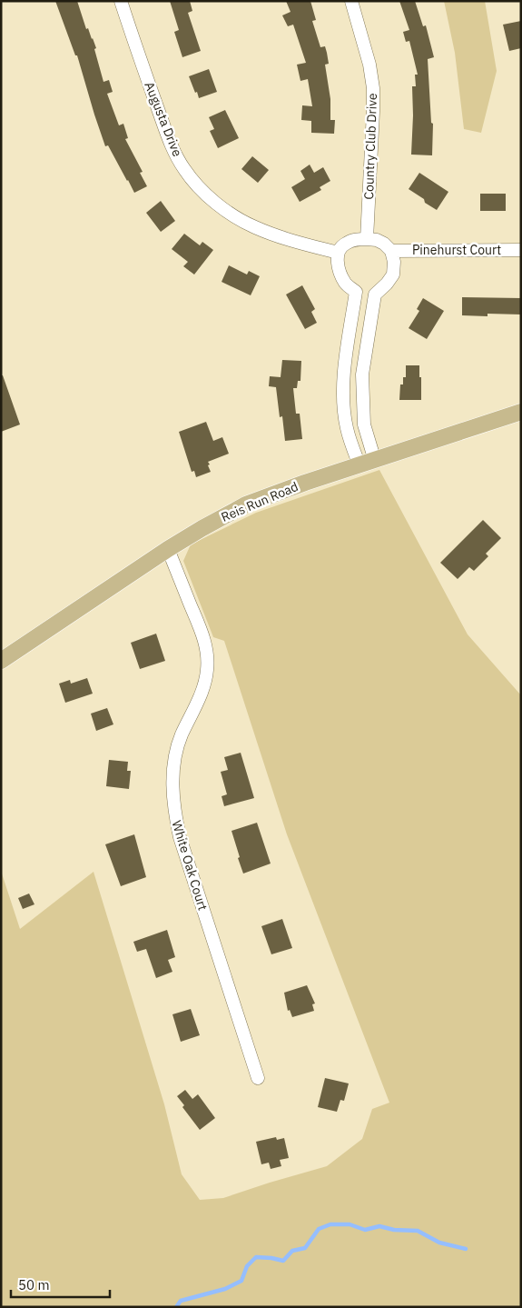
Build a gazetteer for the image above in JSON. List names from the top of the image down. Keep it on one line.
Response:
{"streets":{"main road":["Reis Run Road"],"street":["Augusta Drive","Country Club Drive","Pinehurst Court","White Oak Court"]},"crossings":[["Augusta Drive","Country Club Drive"],["Augusta Drive","Pinehurst Court"],["Country Club Drive","Pinehurst Court"],["Reis Run Road","White Oak Court"]],"scale_bar":"50 m"}
